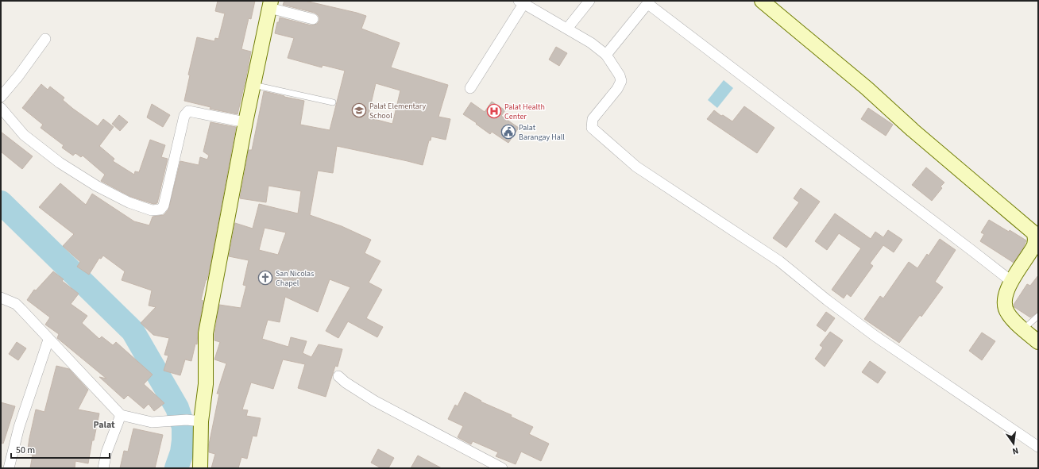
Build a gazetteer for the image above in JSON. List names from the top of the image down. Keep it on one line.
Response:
{"districts":["Palat"],"places":{"school or university":["Palat Elementary School"],"hospital":["Palat Health Center"],"public building":["Palat Barangay Hall"],"church":["San Nicolas Chapel"]},"scale_bar":"50 m","north":"bottom"}
